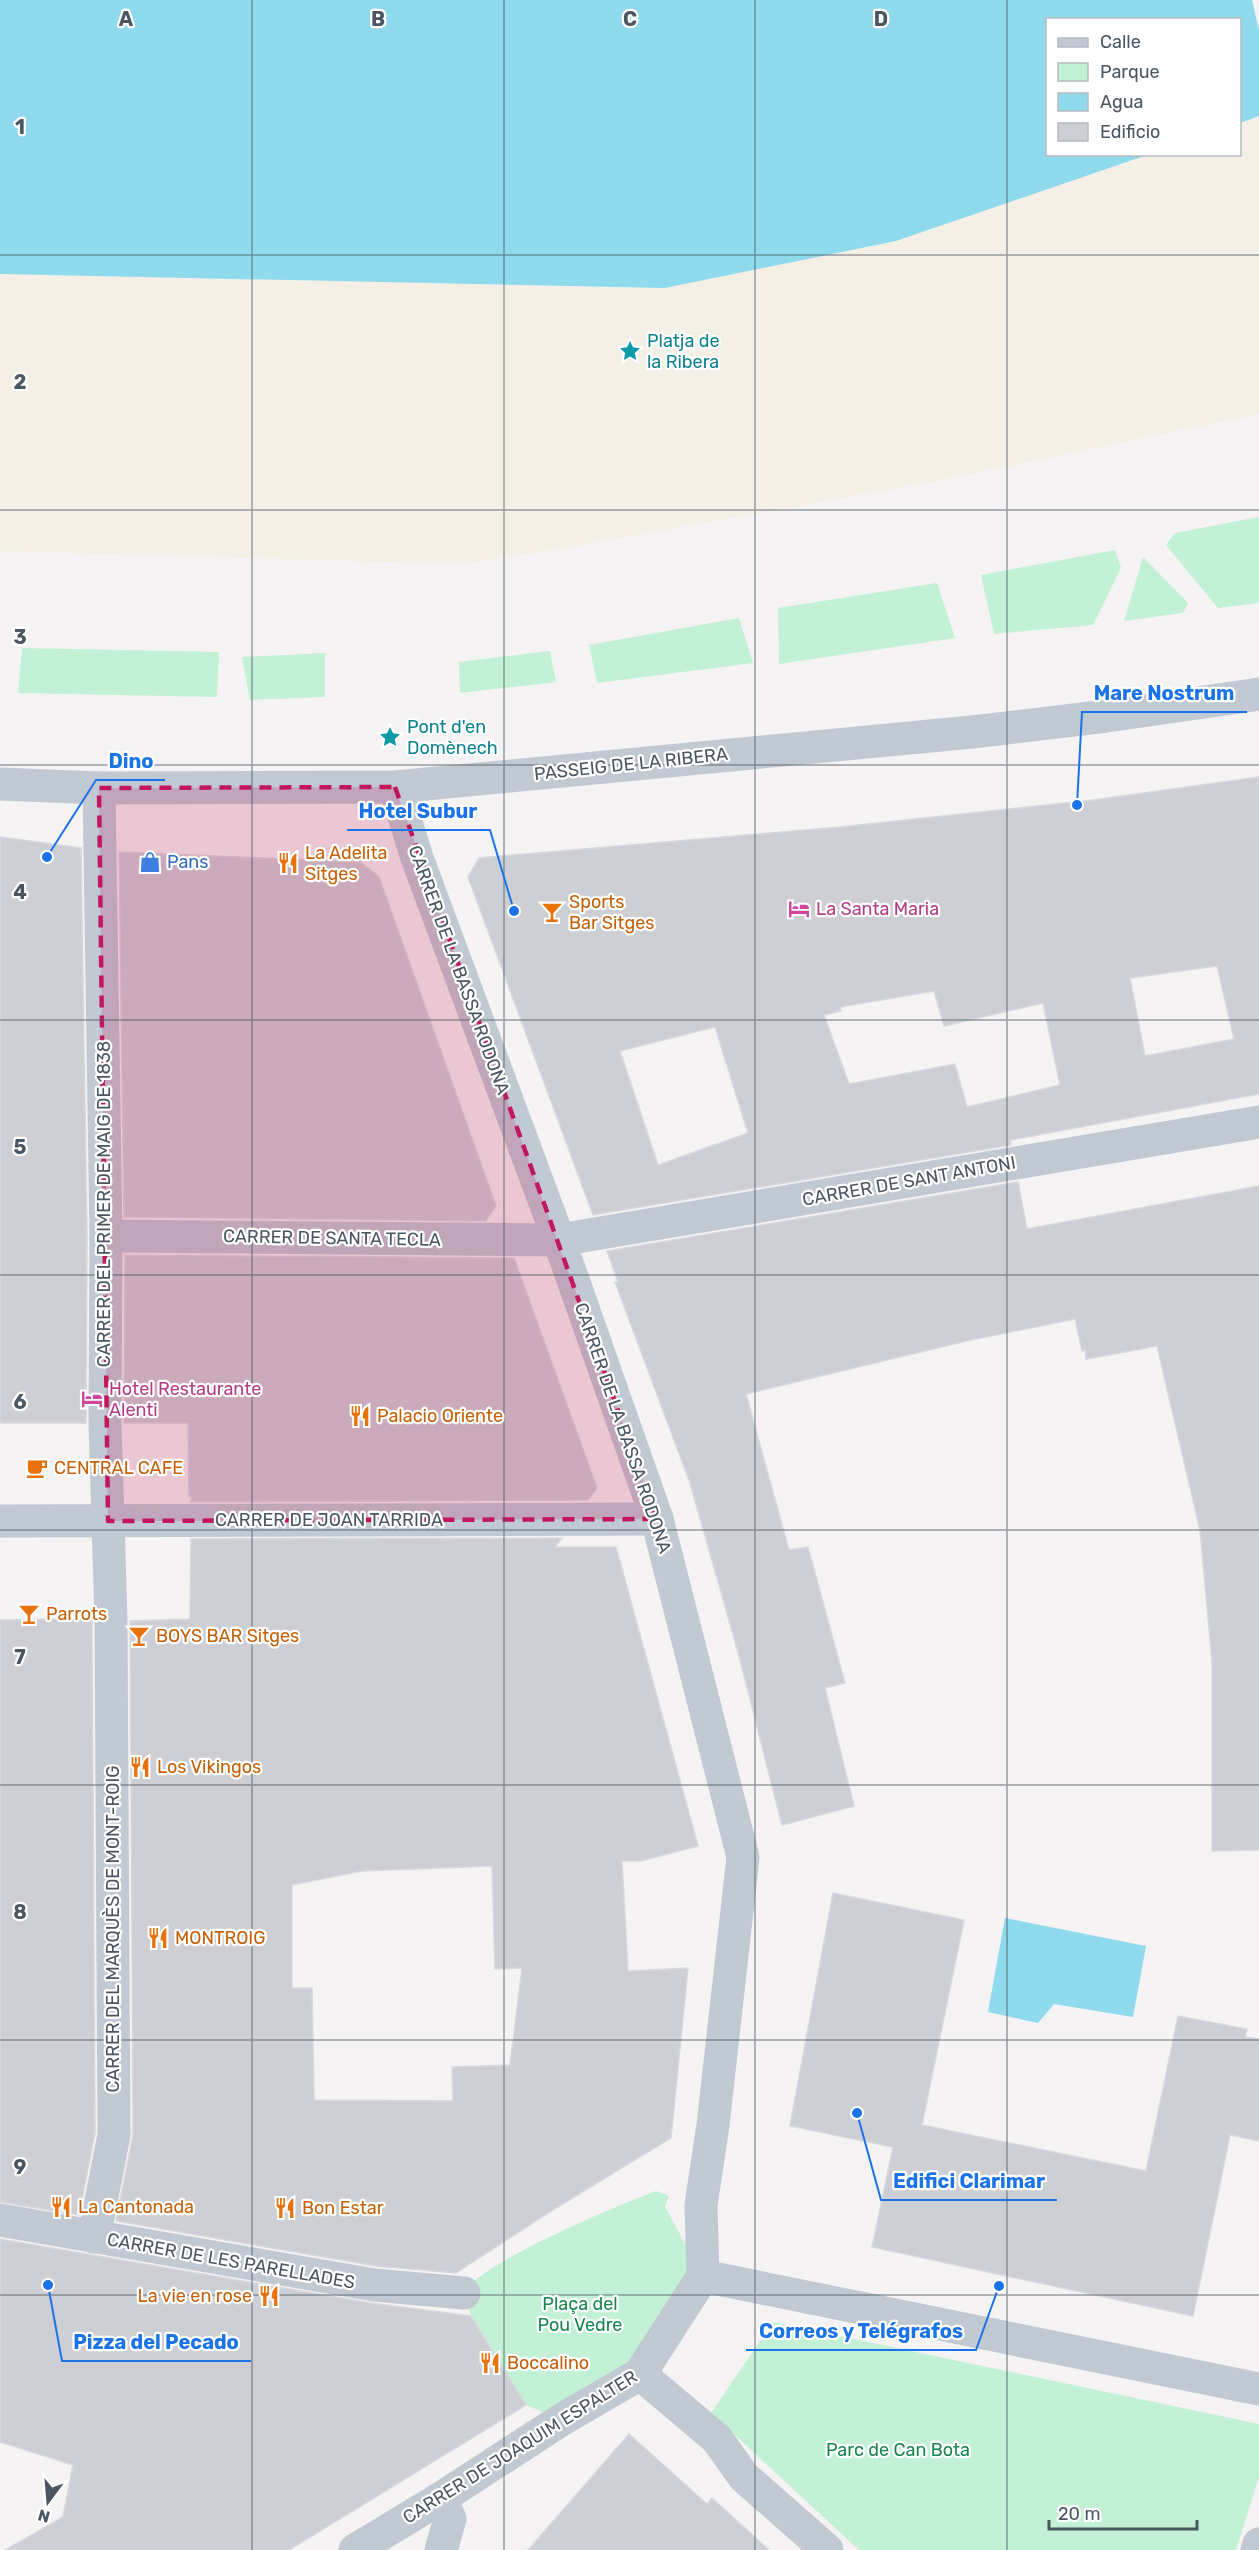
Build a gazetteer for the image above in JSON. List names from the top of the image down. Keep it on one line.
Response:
{"streets":{"street":["PASSEIG DE LA RIBERA","CARRER DE LA BASSA RODONA","CARRER DE SANT ANTONI","CARRER DEL PRIMER DE MAIG DE 1838","CARRER DE SANTA TECLA","CARRER DE JOAN TARRIDA","CARRER DEL MARQUÈS DE MONT-ROIG","CARRER DE LES PARELLADES","CARRER DE JOAQUIM ESPALTER"]},"crossings":[["PASSEIG DE LA RIBERA","CARRER DE LA BASSA RODONA"],["PASSEIG DE LA RIBERA","CARRER DEL PRIMER DE MAIG DE 1838"],["CARRER DE LA BASSA RODONA","CARRER DE SANT ANTONI"],["CARRER DE LA BASSA RODONA","CARRER DE SANTA TECLA"],["CARRER DE LA BASSA RODONA","CARRER DE JOAN TARRIDA"],["CARRER DE LA BASSA RODONA","CARRER DE JOAQUIM ESPALTER"],["CARRER DE SANT ANTONI","CARRER DE SANTA TECLA"],["CARRER DEL PRIMER DE MAIG DE 1838","CARRER DE SANTA TECLA"],["CARRER DEL PRIMER DE MAIG DE 1838","CARRER DE JOAN TARRIDA"],["CARRER DEL PRIMER DE MAIG DE 1838","CARRER DEL MARQUÈS DE MONT-ROIG"],["CARRER DEL MARQUÈS DE MONT-ROIG","CARRER DE LES PARELLADES"]],"parks":["Plaça del Pou Vedre","Parc de Can Bota"],"places":{"place":["Platja de la Ribera","Pont d'en Domènech"],"other":["Mare Nostrum","Dino","Hotel Subur","Edifici Clarimar","Pizza del Pecado","Correos y Telégrafos"],"shop":["Pans"],"restaurant":["La Adelita Sitges","Palacio Oriente","Los Vikingos","MONTROIG","La Cantonada","Bon Estar","La vie en rose","Boccalino"],"hotel":["La Santa Maria","Hotel Restaurante Alenti"],"bar":["Sports Bar Sitges","Parrots","BOYS BAR Sitges"],"cafe":["CENTRAL CAFE"]},"legend":["Calle","Parque","Agua","Edificio"],"scale_bar":"20 m","north":"bottom","grid":{"columns":["A","B","C","D"],"rows":["1","2","3","4","5","6","7","8","9"]}}
